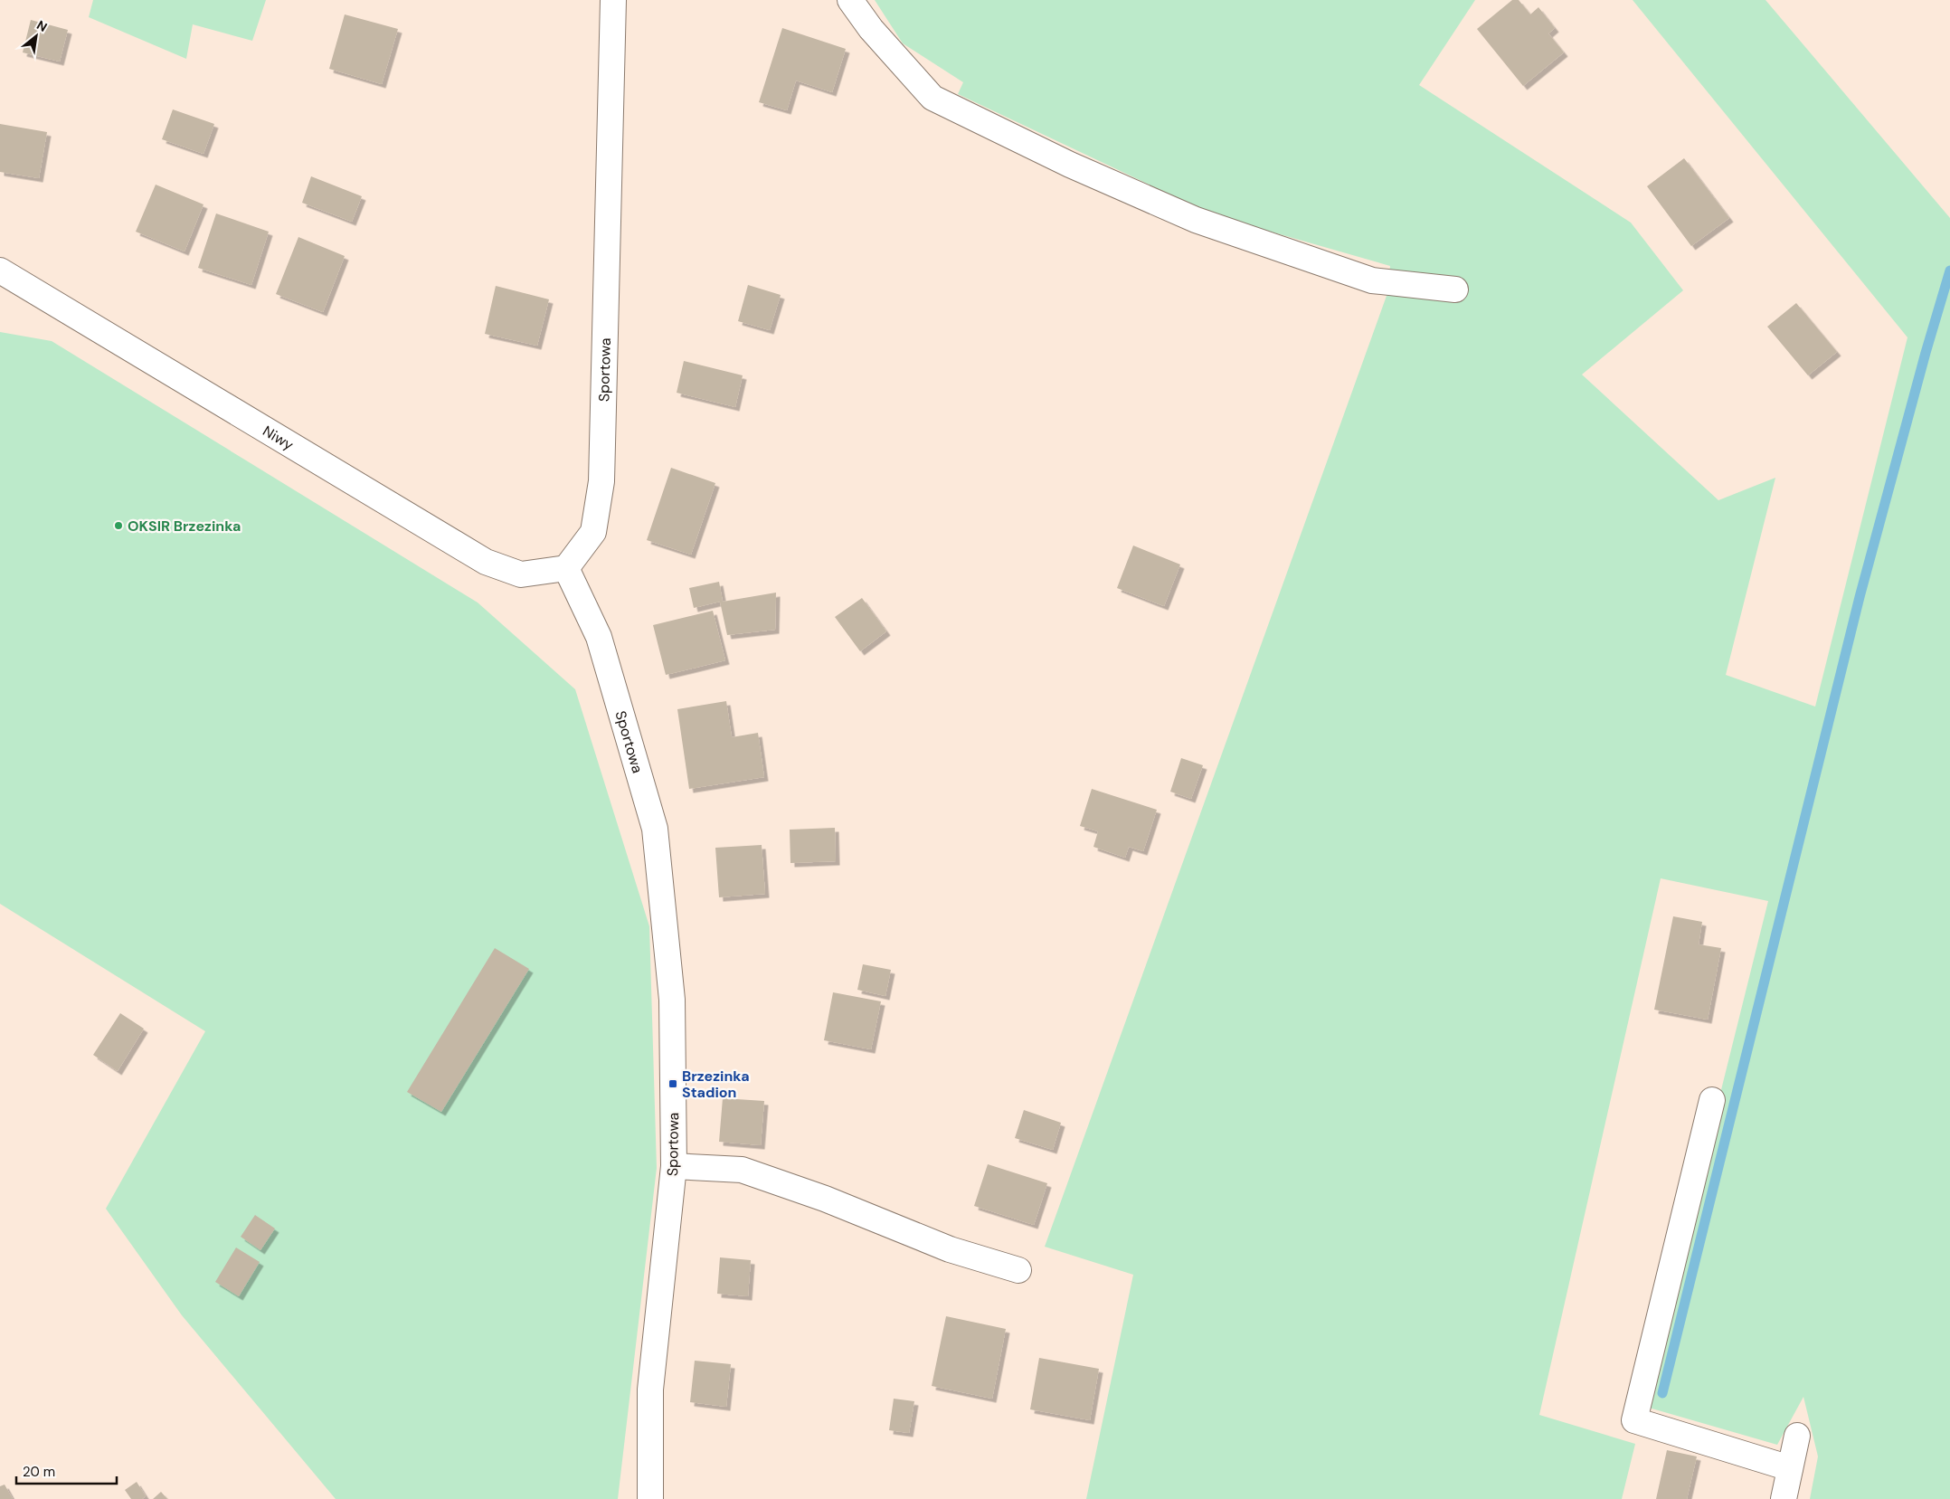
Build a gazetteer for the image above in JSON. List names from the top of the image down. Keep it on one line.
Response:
{"streets":{"street":["Sportowa","Niwy"]},"crossings":[["Sportowa","Niwy"]],"places":{"other":["OKSIR Brzezinka"],"transit":["Brzezinka Stadion"]},"scale_bar":"20 m","north":"top right"}
